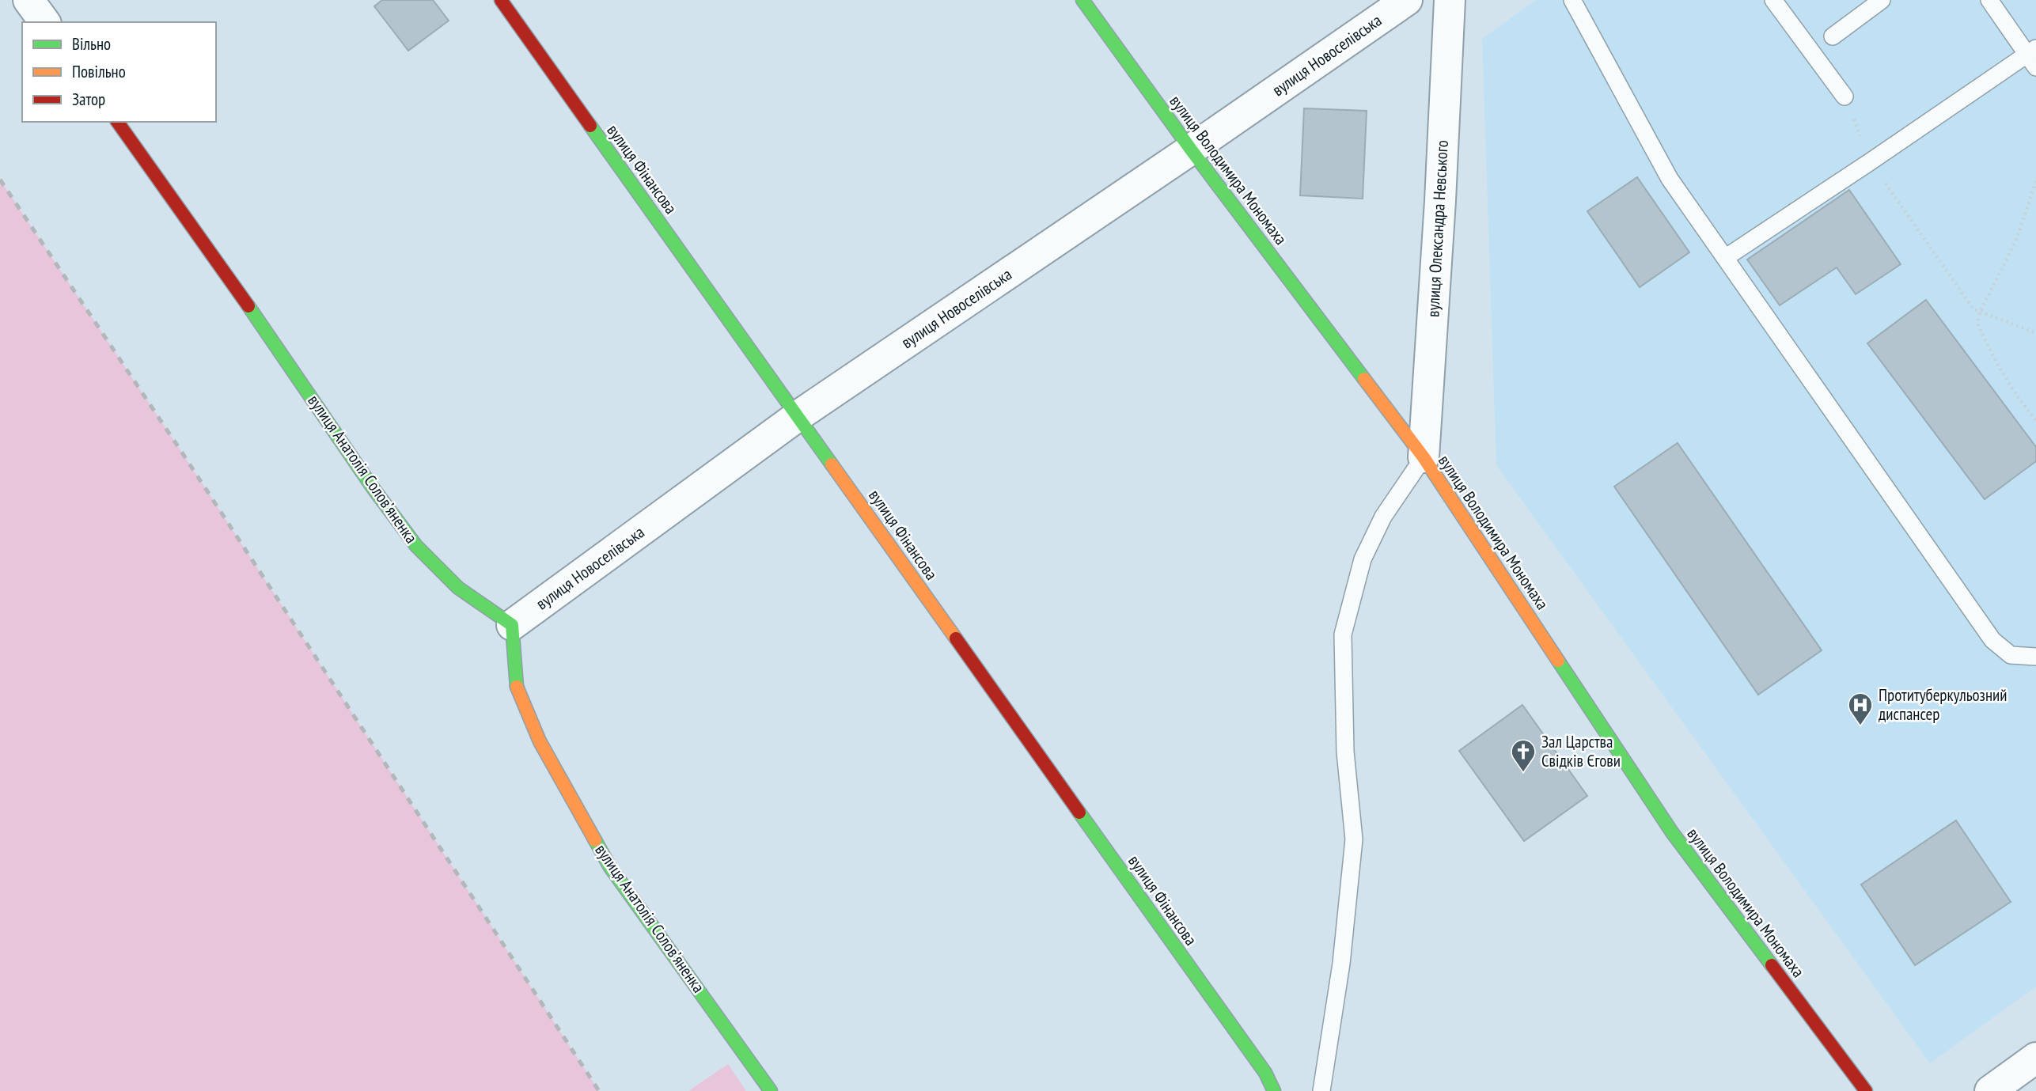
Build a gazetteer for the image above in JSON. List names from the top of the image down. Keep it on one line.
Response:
{"streets":{"street":["вулиця Новоселівська","вулиця Фінансова","вулиця Володимира Мономаха","вулиця Олександра Невського","вулиця Анатолія Соловʼяненка"]},"crossings":[["вулиця Новоселівська","вулиця Фінансова"],["вулиця Новоселівська","вулиця Володимира Мономаха"],["вулиця Новоселівська","вулиця Анатолія Соловʼяненка"],["вулиця Володимира Мономаха","вулиця Олександра Невського"]],"places":{"hospital":["Протитуберкульозний диспансер"],"church":["Зал Царства Свідків Єгови"]},"legend":["Вільно","Повільно","Затор"]}
